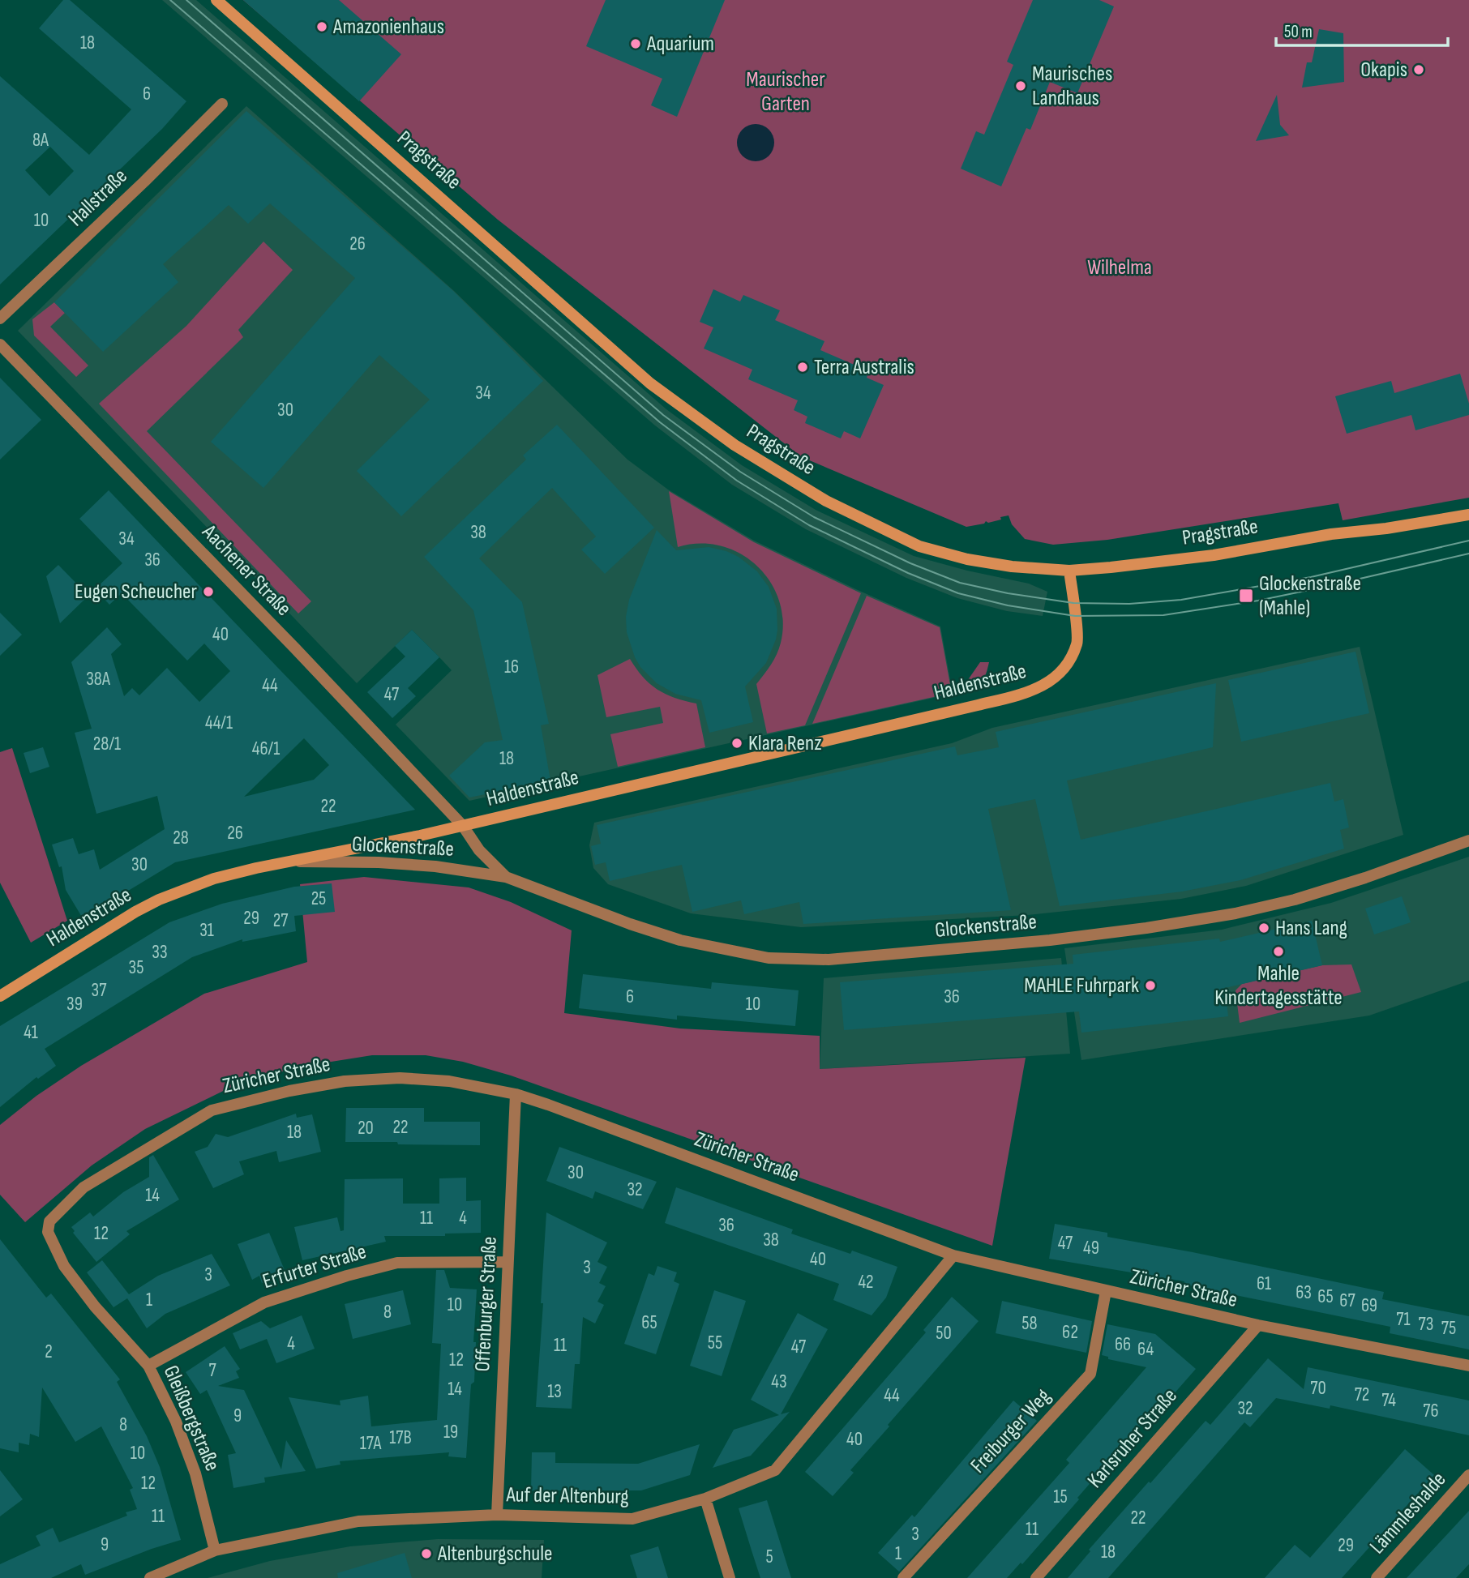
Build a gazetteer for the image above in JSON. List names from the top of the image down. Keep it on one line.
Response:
{"streets":{"main road":["Pragstraße","Haldenstraße"],"street":["Hallstraße","Aachener Straße","Glockenstraße","Züricher Straße","Erfurter Straße","Offenburger Straße","Gleißbergstraße","Freiburger Weg","Karlsruher Straße","Auf der Altenburg","Lämmleshalde"]},"crossings":[["Pragstraße","Haldenstraße"],["Aachener Straße","Haldenstraße"],["Aachener Straße","Glockenstraße"],["Haldenstraße","Glockenstraße"],["Züricher Straße","Offenburger Straße"],["Züricher Straße","Gleißbergstraße"],["Züricher Straße","Freiburger Weg"],["Züricher Straße","Karlsruher Straße"],["Züricher Straße","Auf der Altenburg"],["Erfurter Straße","Offenburger Straße"],["Erfurter Straße","Gleißbergstraße"],["Offenburger Straße","Auf der Altenburg"],["Gleißbergstraße","Auf der Altenburg"]],"parks":["Maurischer Garten","Wilhelma"],"places":{"other":["Amazonienhaus","Aquarium","Okapis","Maurisches Landhaus","Terra Australis","Eugen Scheucher","Klara Renz","Hans Lang","Mahle Kindertagesstätte","MAHLE Fuhrpark","Altenburgschule"],"transit":["Glockenstraße (Mahle)"]},"house_numbers":["18","6","8A","10","26","34","30","38","34","36","40","16","38A","44","47","44/1","28/1","46/1","18","22","26","28","30","25","29","27","31","33","35","37","6","36","39","10","41","22","20","18","30","32","14","11","4","36","12","38","47","49","40","3","3","42","61","63","65","1","67","10","69","8","71","65","58","73","75","62","50","55","4","66","11","47","64","2","12","7","43","70","14","13","72","44","74","32","76","9","8","19","17B","40","17A","10","12","15","11","22","11","3","9","29","18","1","5"],"scale_bar":"50 m"}
